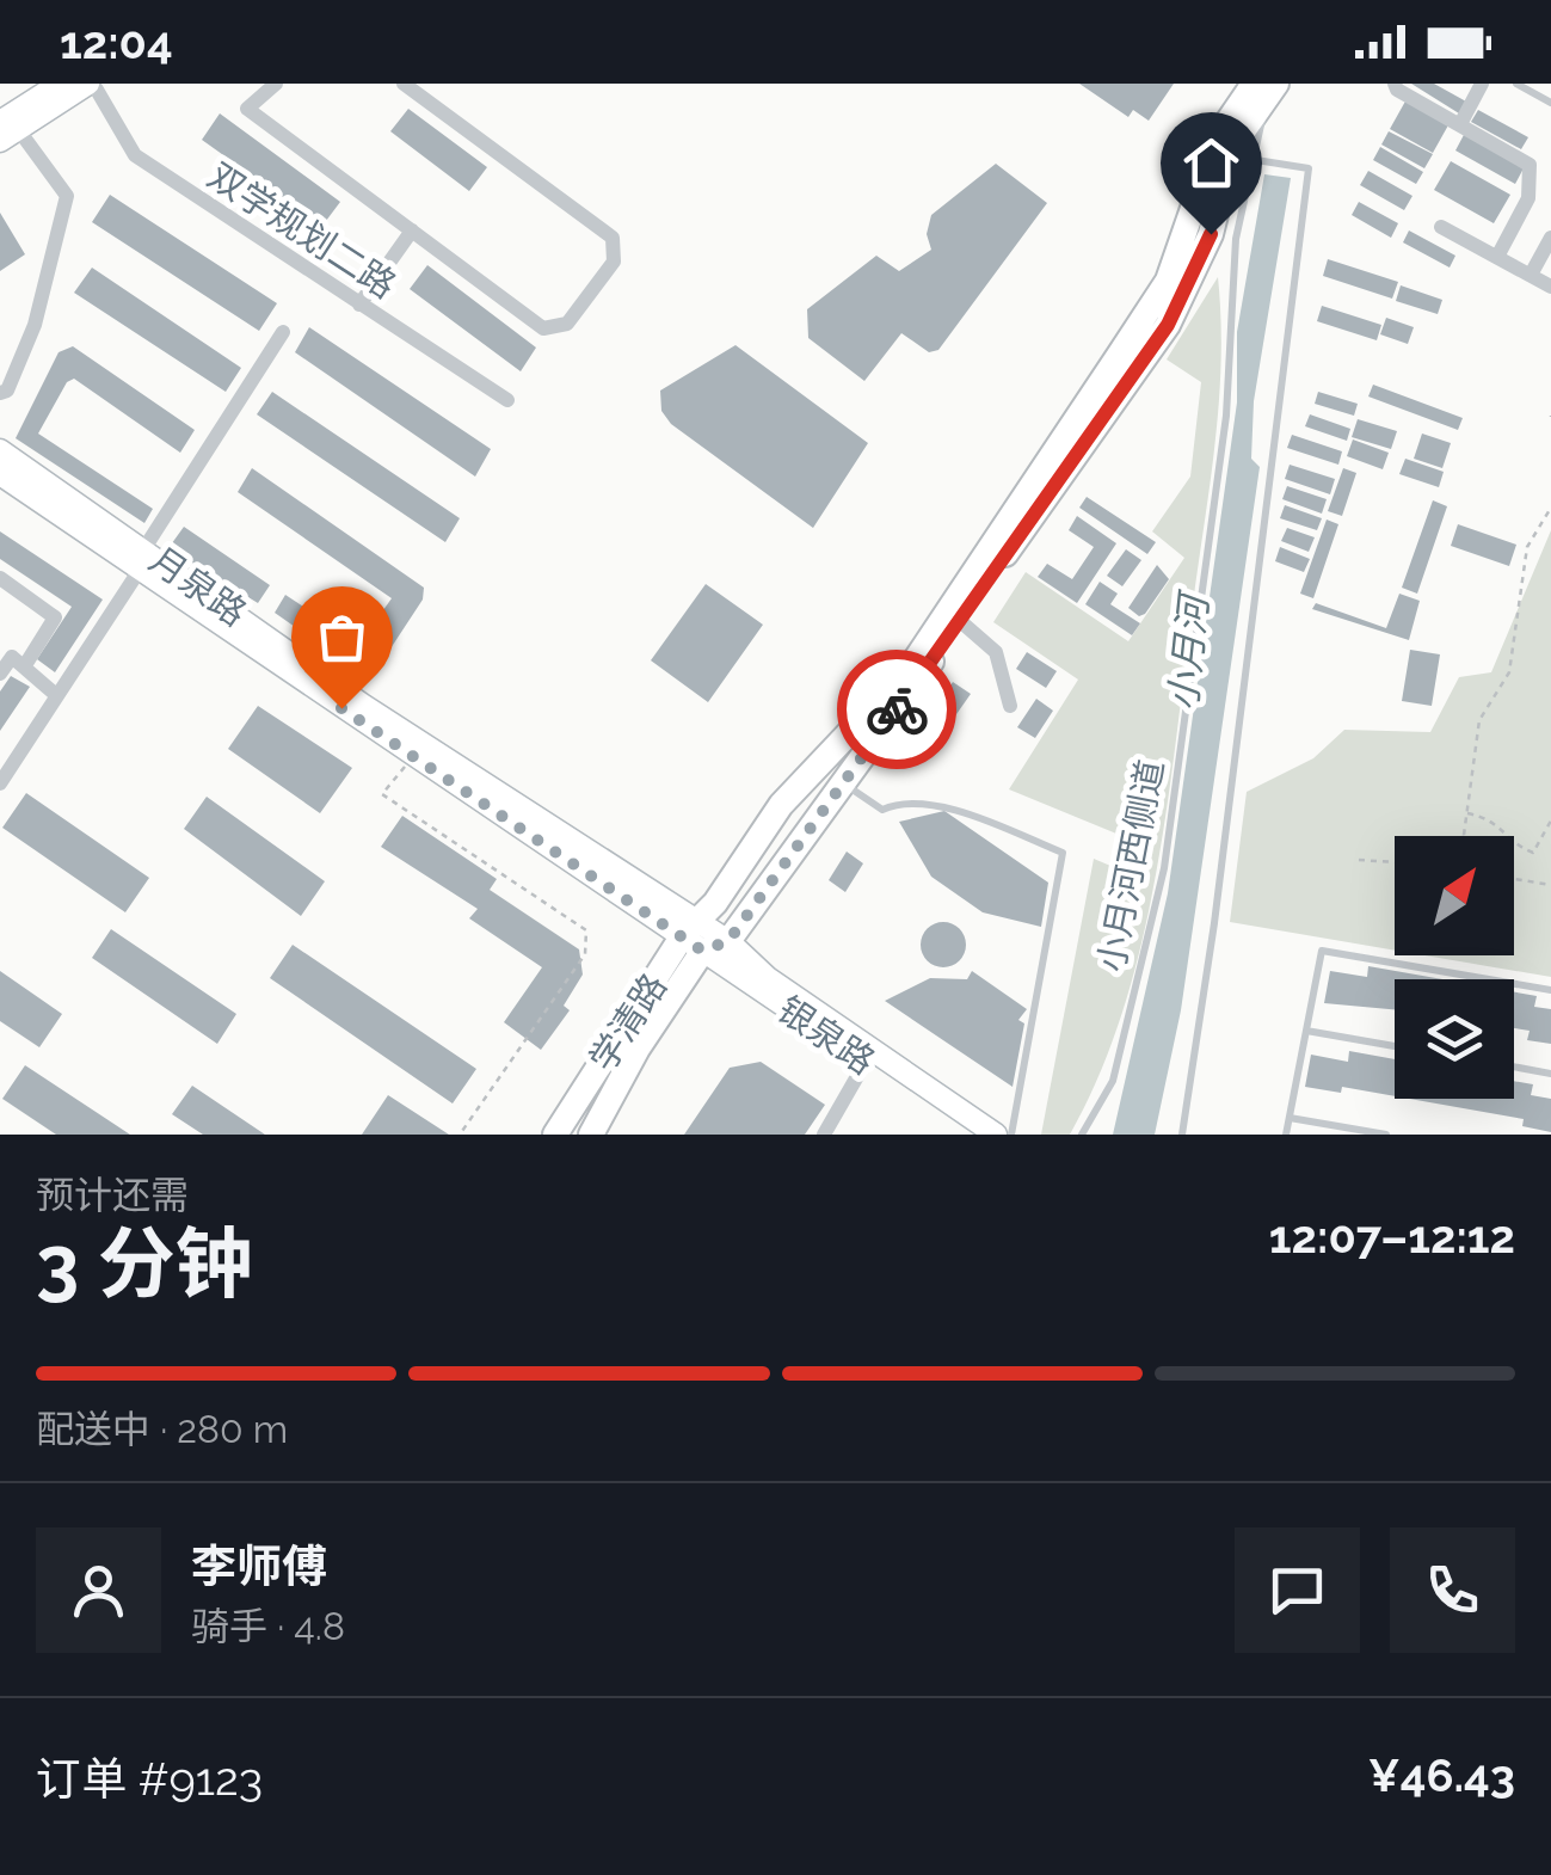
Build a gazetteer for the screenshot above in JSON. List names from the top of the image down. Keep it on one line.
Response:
{"streets":{"main road":["月泉路","学清路","银泉路"],"street":["双学规划二路"],"lane":["小月河西侧道"]},"crossings":[["月泉路","学清路"],["月泉路","银泉路"],["小月河西侧道","学清路"],["学清路","银泉路"]],"water":["小月河"],"north":"top right","page":{"status":"12:04","heading":["3 分钟","预计还需","12:07–12:12"],"panel":["李师傅","骑手 · 4.8","订单 #9123","¥46.43"],"bar":"配送中 · 280 m"}}
